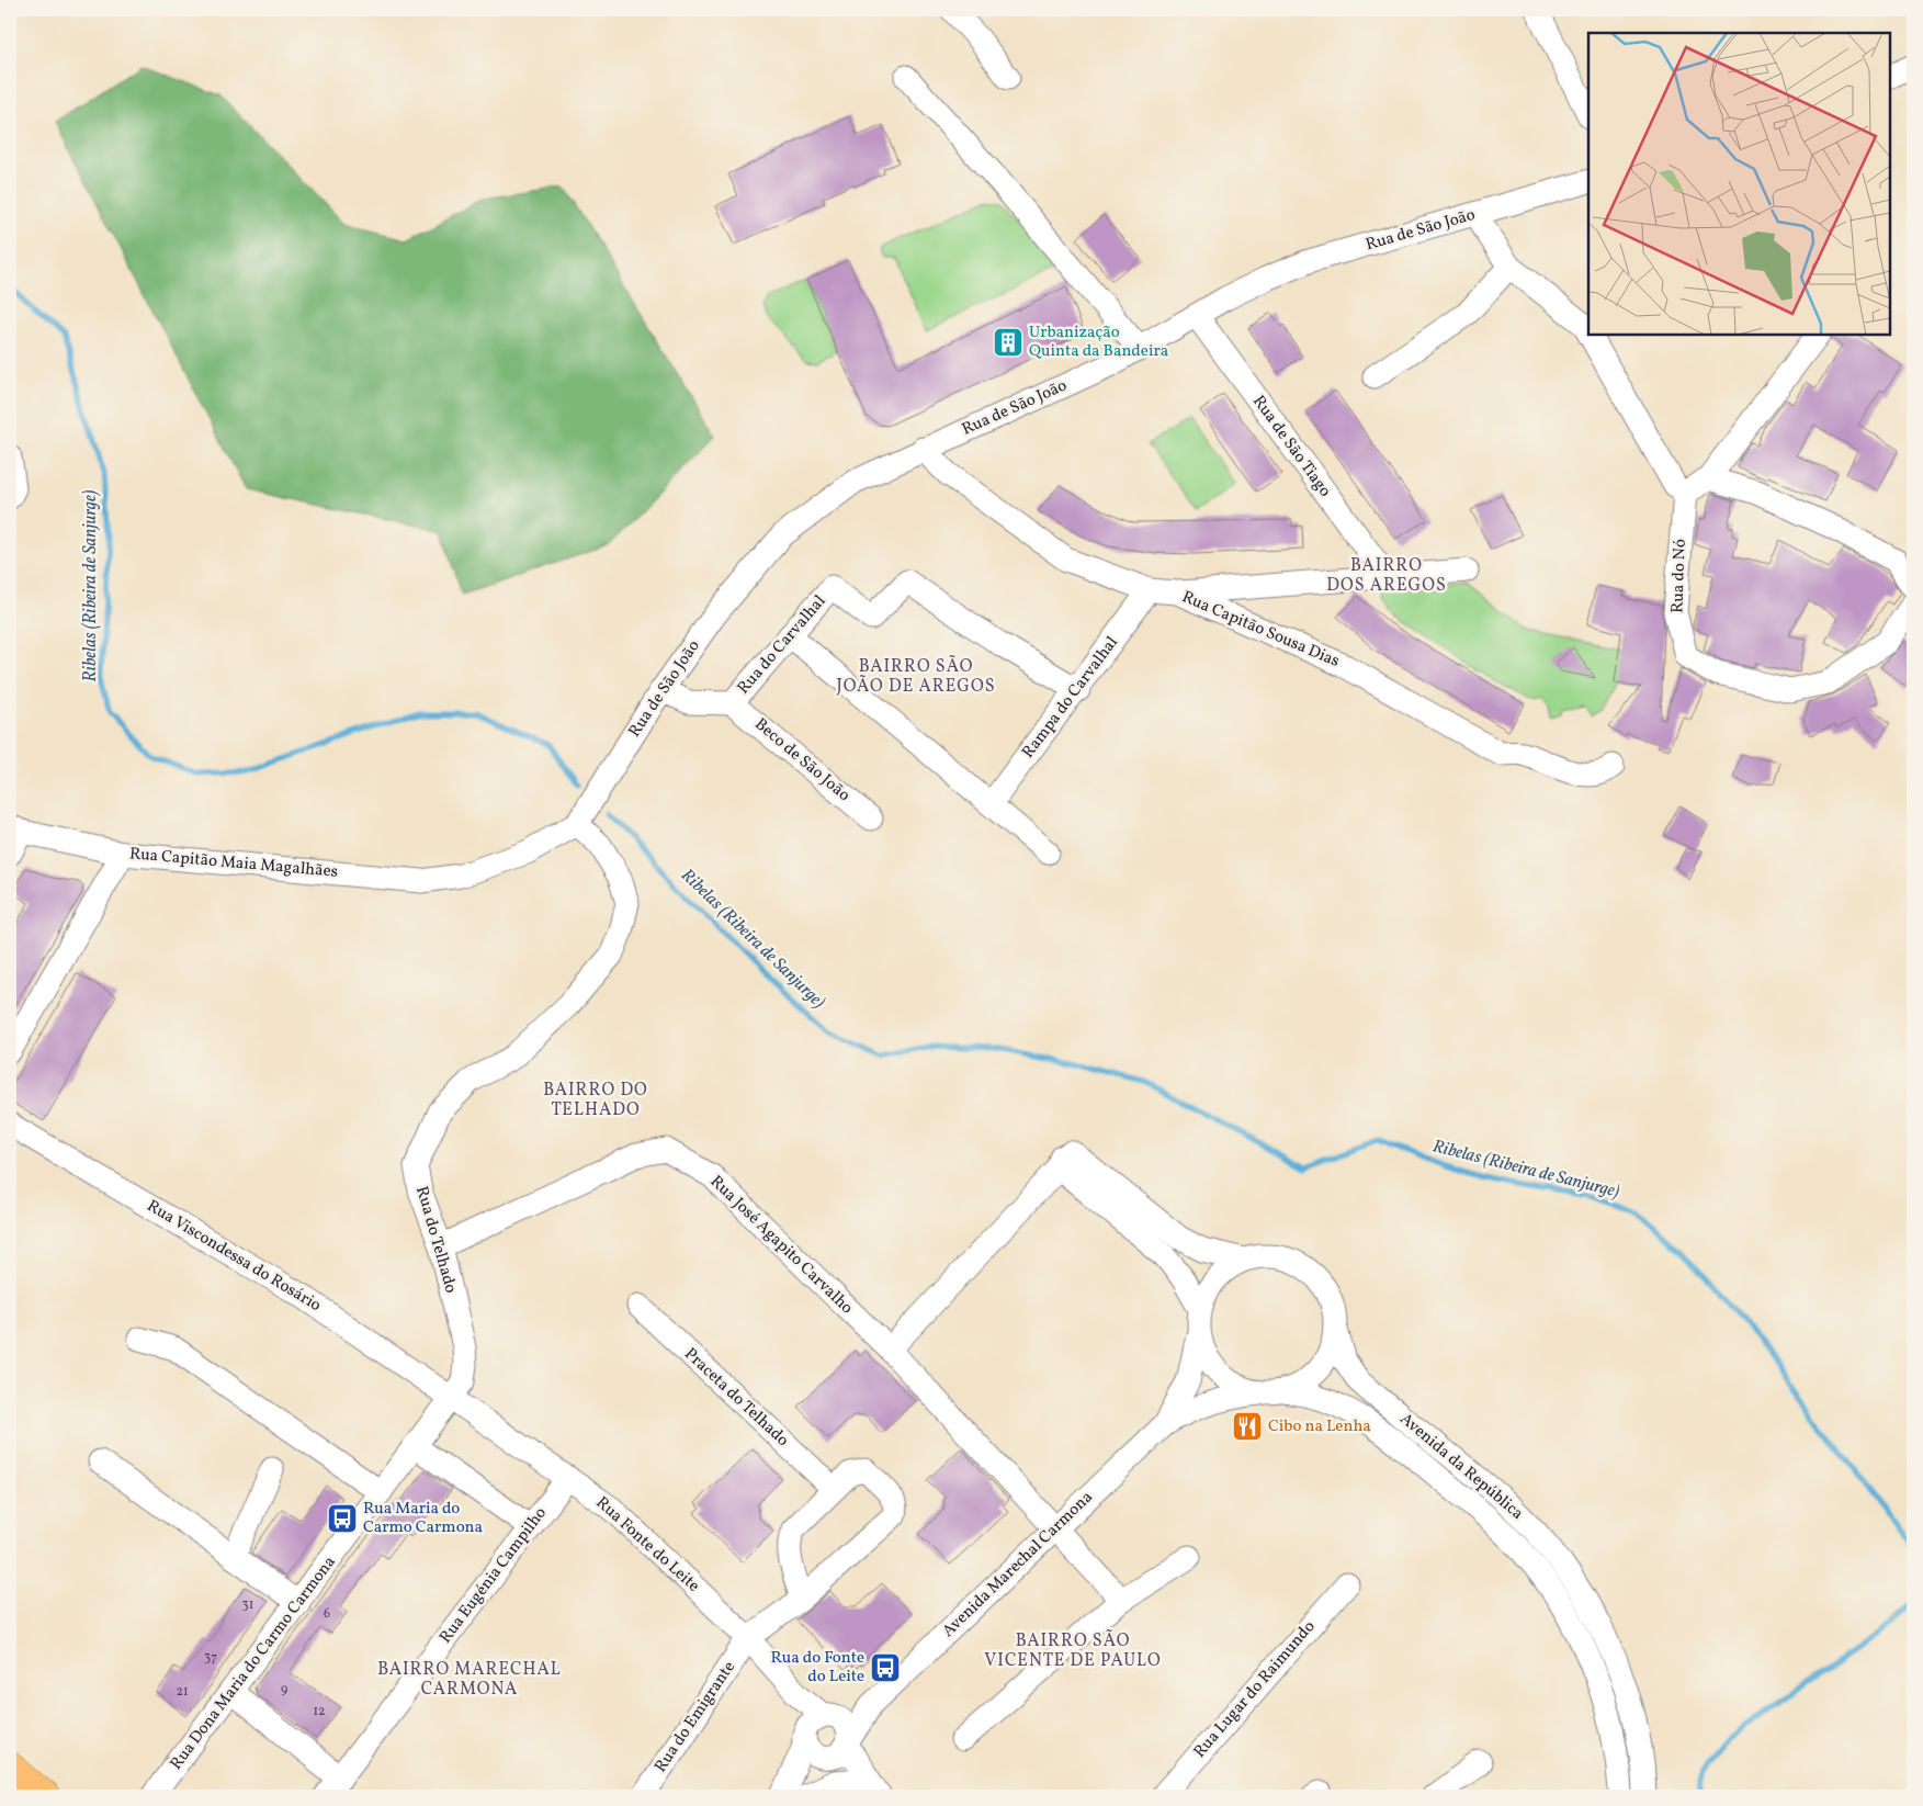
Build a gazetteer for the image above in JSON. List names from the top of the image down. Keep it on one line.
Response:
{"streets":{"street":["Rua de São João","Rua de São Tiago","Rua do Nó","Rua Capitão Sousa Dias","Rua do Carvalhal","Rampa do Carvalhal","Beco de São João","Rua Capitão Maia Magalhães","Rua do Telhado","Rua José Agapito Carvalho","Rua Viscondessa do Rosário","Praceta do Telhado","Avenida da República","Rua Fonte do Leite","Avenida Marechal Carmona","Rua Eugénia Campilho","Rua Dona Maria do Carmo Carmona","Rua Lugar do Raimundo","Rua do Emigrante"]},"crossings":[["Rua de São João","Rua de São Tiago"],["Rua de São João","Rua Capitão Sousa Dias"],["Rua de São João","Rua do Carvalhal"],["Rua de São João","Rua Capitão Maia Magalhães"],["Rua de São João","Rua do Telhado"],["Rua Capitão Sousa Dias","Rampa do Carvalhal"],["Rua do Carvalhal","Rampa do Carvalhal"],["Rua do Carvalhal","Beco de São João"],["Rua Capitão Maia Magalhães","Rua do Telhado"],["Rua do Telhado","Rua José Agapito Carvalho"],["Rua do Telhado","Rua Viscondessa do Rosário"],["Rua do Telhado","Rua Fonte do Leite"],["Rua do Telhado","Rua Dona Maria do Carmo Carmona"],["Rua José Agapito Carvalho","Avenida Marechal Carmona"],["Rua Viscondessa do Rosário","Rua Fonte do Leite"],["Rua Viscondessa do Rosário","Rua Dona Maria do Carmo Carmona"],["Avenida da República","Avenida Marechal Carmona"],["Rua Fonte do Leite","Rua Eugénia Campilho"],["Rua Fonte do Leite","Rua Dona Maria do Carmo Carmona"],["Rua Fonte do Leite","Rua do Emigrante"]],"districts":["BAIRRO DOS AREGOS","BAIRRO SÃO JOÃO DE AREGOS","BAIRRO DO TELHADO","BAIRRO SÃO VICENTE DE PAULO","BAIRRO MARECHAL CARMONA"],"water":["Ribelas (Ribeira de Sanjurge)"],"places":{"building":["Urbanização Quinta da Bandeira"],"restaurant":["Cibo na Lenha"],"bus stop":["Rua Maria do Carmo Carmona","Rua do Fonte do Leite"]},"house_numbers":["31","6","37","9","21","12"]}
